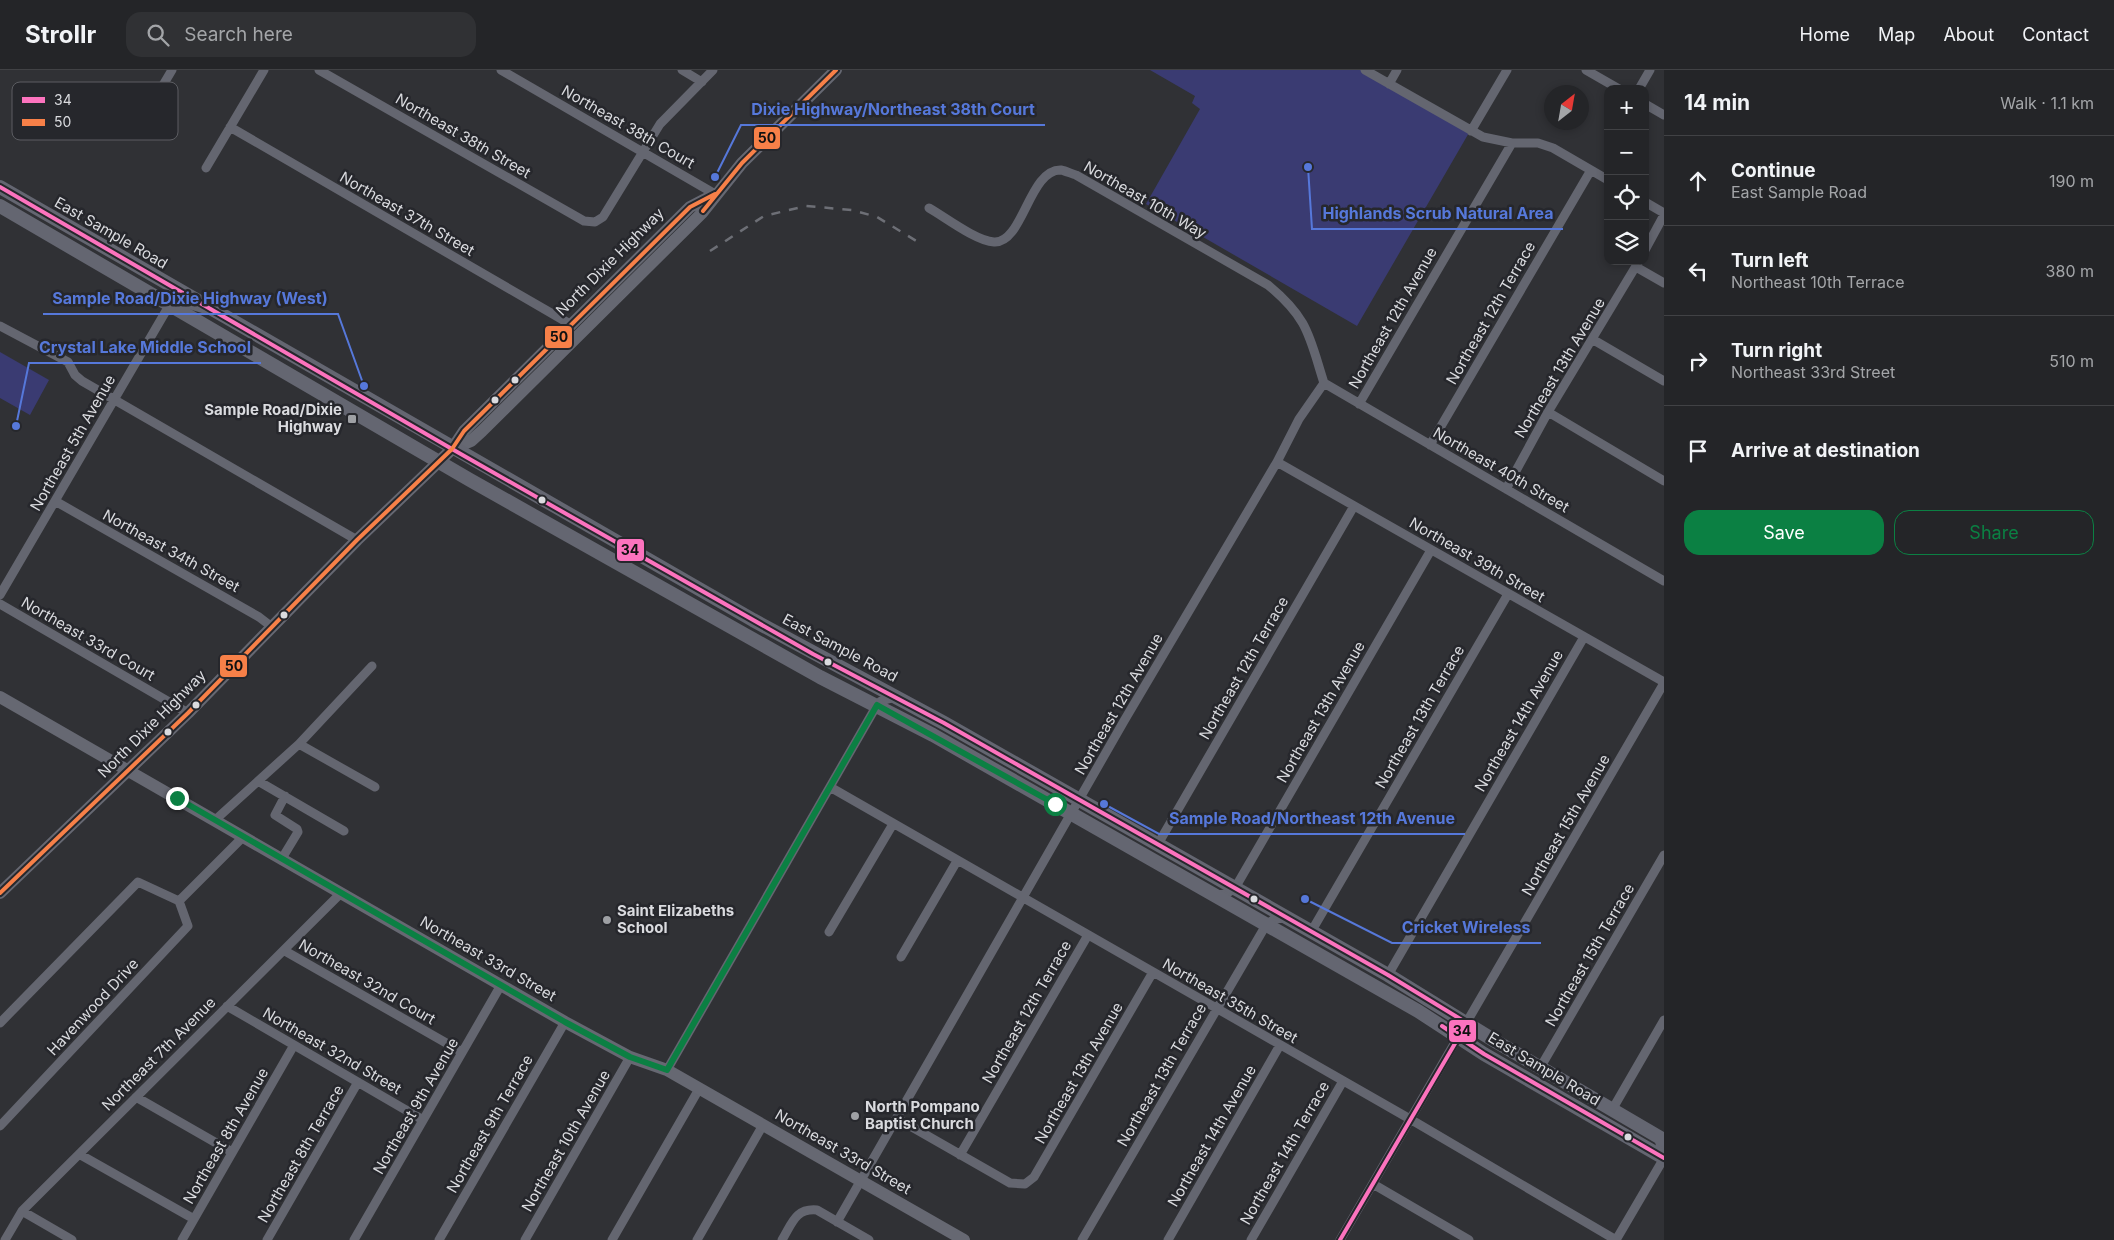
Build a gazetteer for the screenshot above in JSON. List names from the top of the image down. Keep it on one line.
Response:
{"streets":{"main road":["East Sample Road","North Dixie Highway","Northeast 33rd Street"],"street":["Northeast 38th Court","Northeast 38th Street","Northeast 10th Way","Northeast 37th Street","Northeast 12th Terrace","Northeast 12th Avenue","Northeast 13th Avenue","Northeast 5th Avenue","Northeast 40th Street","Northeast 34th Street","Northeast 39th Street","Northeast 33rd Court","Northeast 13th Terrace","Northeast 14th Avenue","Northeast 15th Avenue","Northeast 15th Terrace","Northeast 32nd Court","Northeast 35th Street","Havenwood Drive","Northeast 32nd Street","Northeast 7th Avenue","Northeast 9th Avenue","Northeast 9th Terrace","Northeast 8th Avenue","Northeast 10th Avenue","Northeast 14th Terrace","Northeast 8th Terrace"]},"crossings":[["Northeast 38th Court","Northeast 38th Street"],["Northeast 38th Court","North Dixie Highway"],["Northeast 10th Way","Northeast 12th Avenue"],["Northeast 10th Way","Northeast 40th Street"],["Northeast 37th Street","North Dixie Highway"],["East Sample Road","North Dixie Highway"],["East Sample Road","Northeast 12th Terrace"],["East Sample Road","Northeast 12th Avenue"],["East Sample Road","Northeast 13th Avenue"],["East Sample Road","Northeast 5th Avenue"],["East Sample Road","Northeast 13th Terrace"],["East Sample Road","Northeast 14th Avenue"],["East Sample Road","Northeast 15th Avenue"],["East Sample Road","Northeast 15th Terrace"],["North Dixie Highway","Northeast 34th Street"],["North Dixie Highway","Northeast 33rd Court"],["North Dixie Highway","Northeast 33rd Street"],["Northeast 12th Terrace","Northeast 13th Avenue"],["Northeast 12th Terrace","Northeast 40th Street"],["Northeast 12th Terrace","Northeast 39th Street"],["Northeast 12th Terrace","Northeast 35th Street"],["Northeast 12th Avenue","Northeast 40th Street"],["Northeast 12th Avenue","Northeast 39th Street"],["Northeast 12th Avenue","Northeast 33rd Street"],["Northeast 12th Avenue","Northeast 35th Street"],["Northeast 13th Avenue","Northeast 40th Street"],["Northeast 13th Avenue","Northeast 39th Street"],["Northeast 13th Avenue","Northeast 35th Street"],["Northeast 5th Avenue","Northeast 34th Street"],["Northeast 39th Street","Northeast 13th Terrace"],["Northeast 39th Street","Northeast 14th Avenue"],["Northeast 39th Street","Northeast 15th Avenue"],["Northeast 13th Terrace","Northeast 35th Street"],["Northeast 14th Avenue","Northeast 35th Street"],["Northeast 15th Avenue","Northeast 35th Street"],["Northeast 33rd Street","Northeast 7th Avenue"],["Northeast 33rd Street","Northeast 9th Avenue"],["Northeast 33rd Street","Northeast 9th Terrace"],["Northeast 33rd Street","Northeast 10th Avenue"],["Northeast 32nd Court","Northeast 7th Avenue"],["Northeast 32nd Court","Northeast 9th Avenue"],["Northeast 35th Street","Northeast 14th Terrace"],["Northeast 32nd Street","Northeast 7th Avenue"],["Northeast 32nd Street","Northeast 9th Avenue"],["Northeast 32nd Street","Northeast 8th Avenue"],["Northeast 32nd Street","Northeast 8th Terrace"]],"places":{"other":["Highlands Scrub Natural Area","Dixie Highway/Northeast 38th Court","Sample Road/Dixie Highway (West)","Crystal Lake Middle School","Sample Road/Northeast 12th Avenue","Cricket Wireless","Saint Elizabeths School","North Pompano Baptist Church"],"transit":["Sample Road/Dixie Highway"]},"lines":["transit line 50","transit line 34"],"legend":["34","50"],"north":"top right","page":{"header":"Strollr","search":"Search here","nav":["Home","Map","About","Contact"],"heading":["14 min","Walk · 1.1 km"],"map_buttons":["+","−"],"list":[["Continue","East Sample Road","190 m"],["Turn left","Northeast 10th Terrace","380 m"],["Turn right","Northeast 33rd Street","510 m"],"Arrive at destination"],"buttons":["Save","Share"]}}
